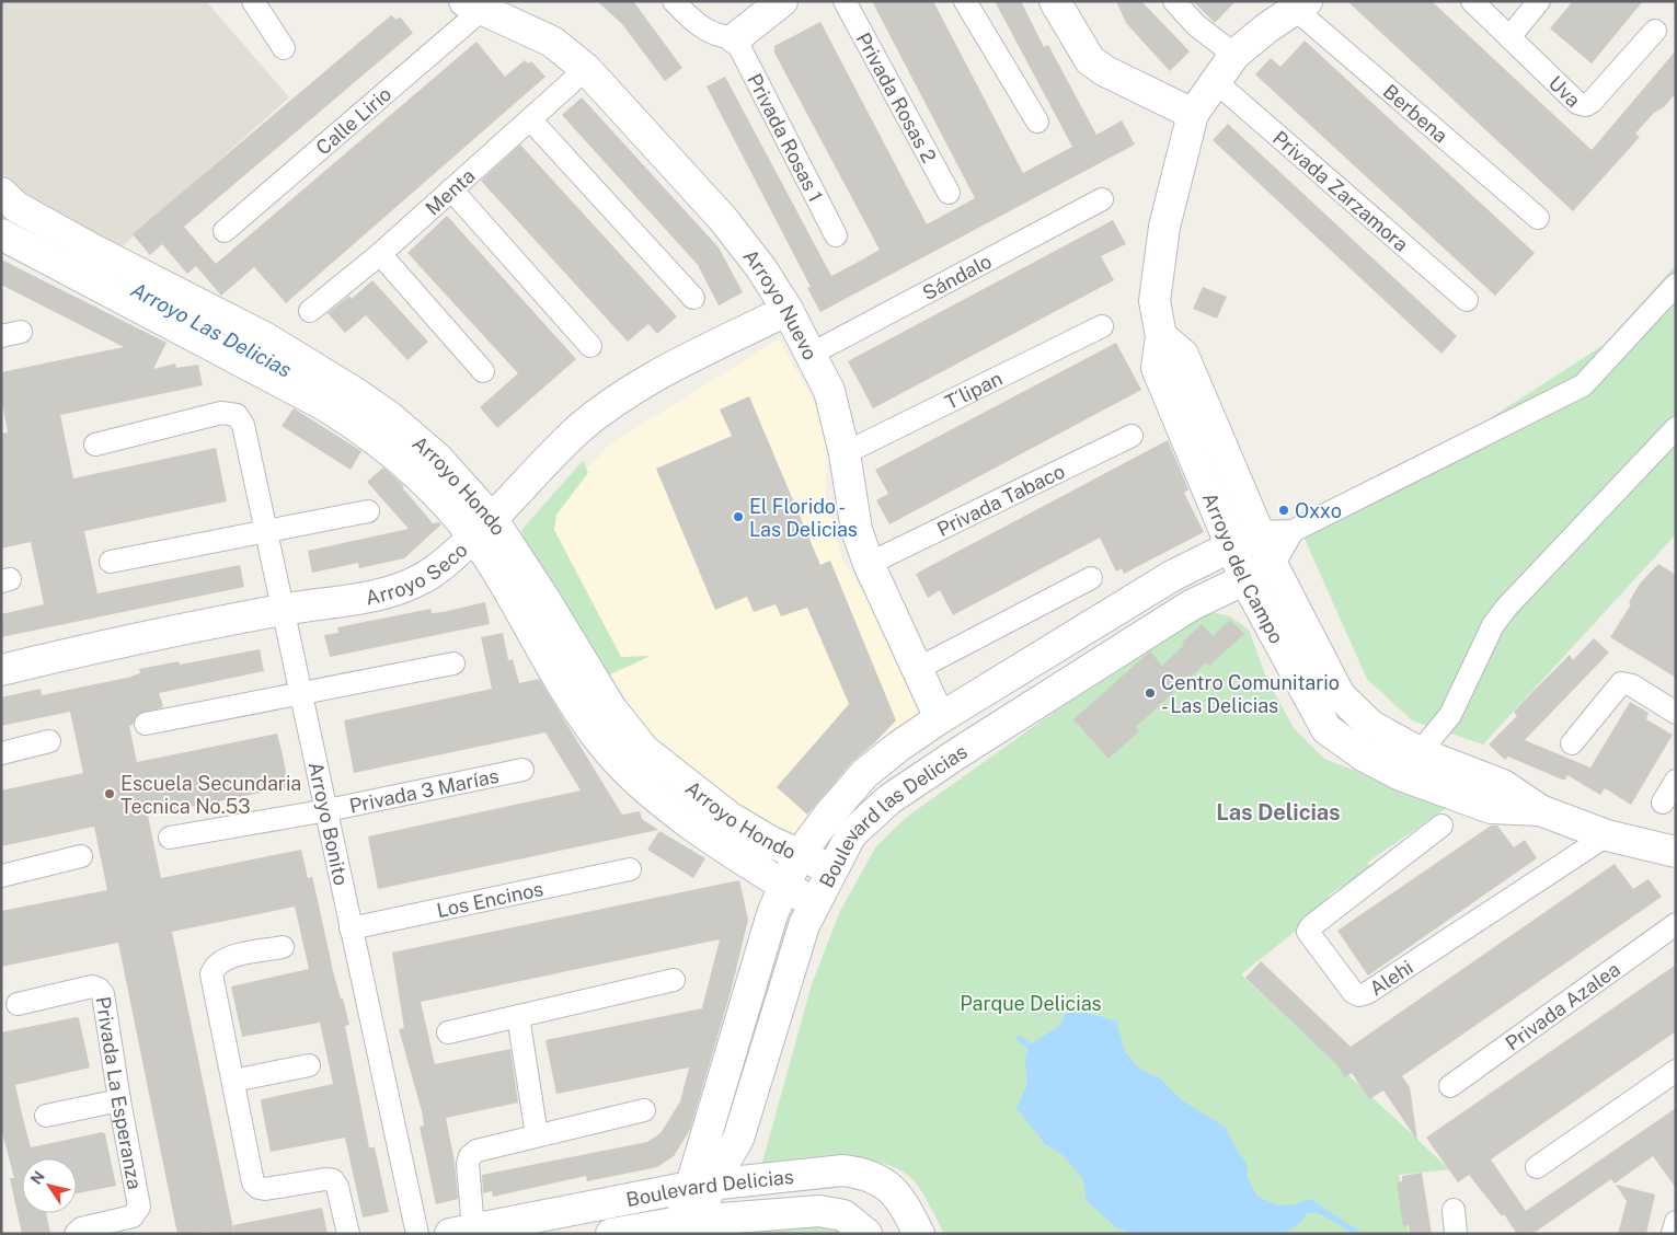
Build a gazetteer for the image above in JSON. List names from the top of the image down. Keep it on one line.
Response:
{"streets":{"street":["Uva","Privada Rosas 2","Berbena","Calle Lirio","Privada Rosas 1","Privada Zarzamora","Menta","Sándalo","Arroyo Nuevo","T´lipan","Arroyo Hondo","Privada Tabaco","Arroyo del Campo","Arroyo Seco","Privada 3 Marías","Boulevard las Delicias","Arroyo Bonito","Los Encinos","Alehi","Privada Azalea","Privada La Esperanza","Boulevard Delicias"]},"crossings":[["Berbena","Arroyo del Campo"],["Calle Lirio","Arroyo Nuevo"],["Privada Zarzamora","Arroyo del Campo"],["Menta","Arroyo Nuevo"],["Sándalo","Arroyo Nuevo"],["Arroyo Nuevo","T´lipan"],["Arroyo Nuevo","Privada Tabaco"],["Arroyo Nuevo","Arroyo Seco"],["Arroyo Nuevo","Boulevard las Delicias"],["Arroyo Hondo","Arroyo Seco"],["Arroyo Hondo","Boulevard las Delicias"],["Arroyo del Campo","Boulevard las Delicias"],["Arroyo del Campo","Alehi"],["Arroyo Seco","Arroyo Bonito"],["Privada 3 Marías","Arroyo Bonito"],["Boulevard las Delicias","Boulevard Delicias"],["Arroyo Bonito","Los Encinos"]],"districts":["Las Delicias"],"water":["Arroyo Las Delicias"],"parks":["Parque Delicias"],"places":["Oxxo","El Florido - Las Delicias","Centro Comunitario - Las Delicias","Escuela Secundaria Tecnica No.53"],"north":"top left"}
